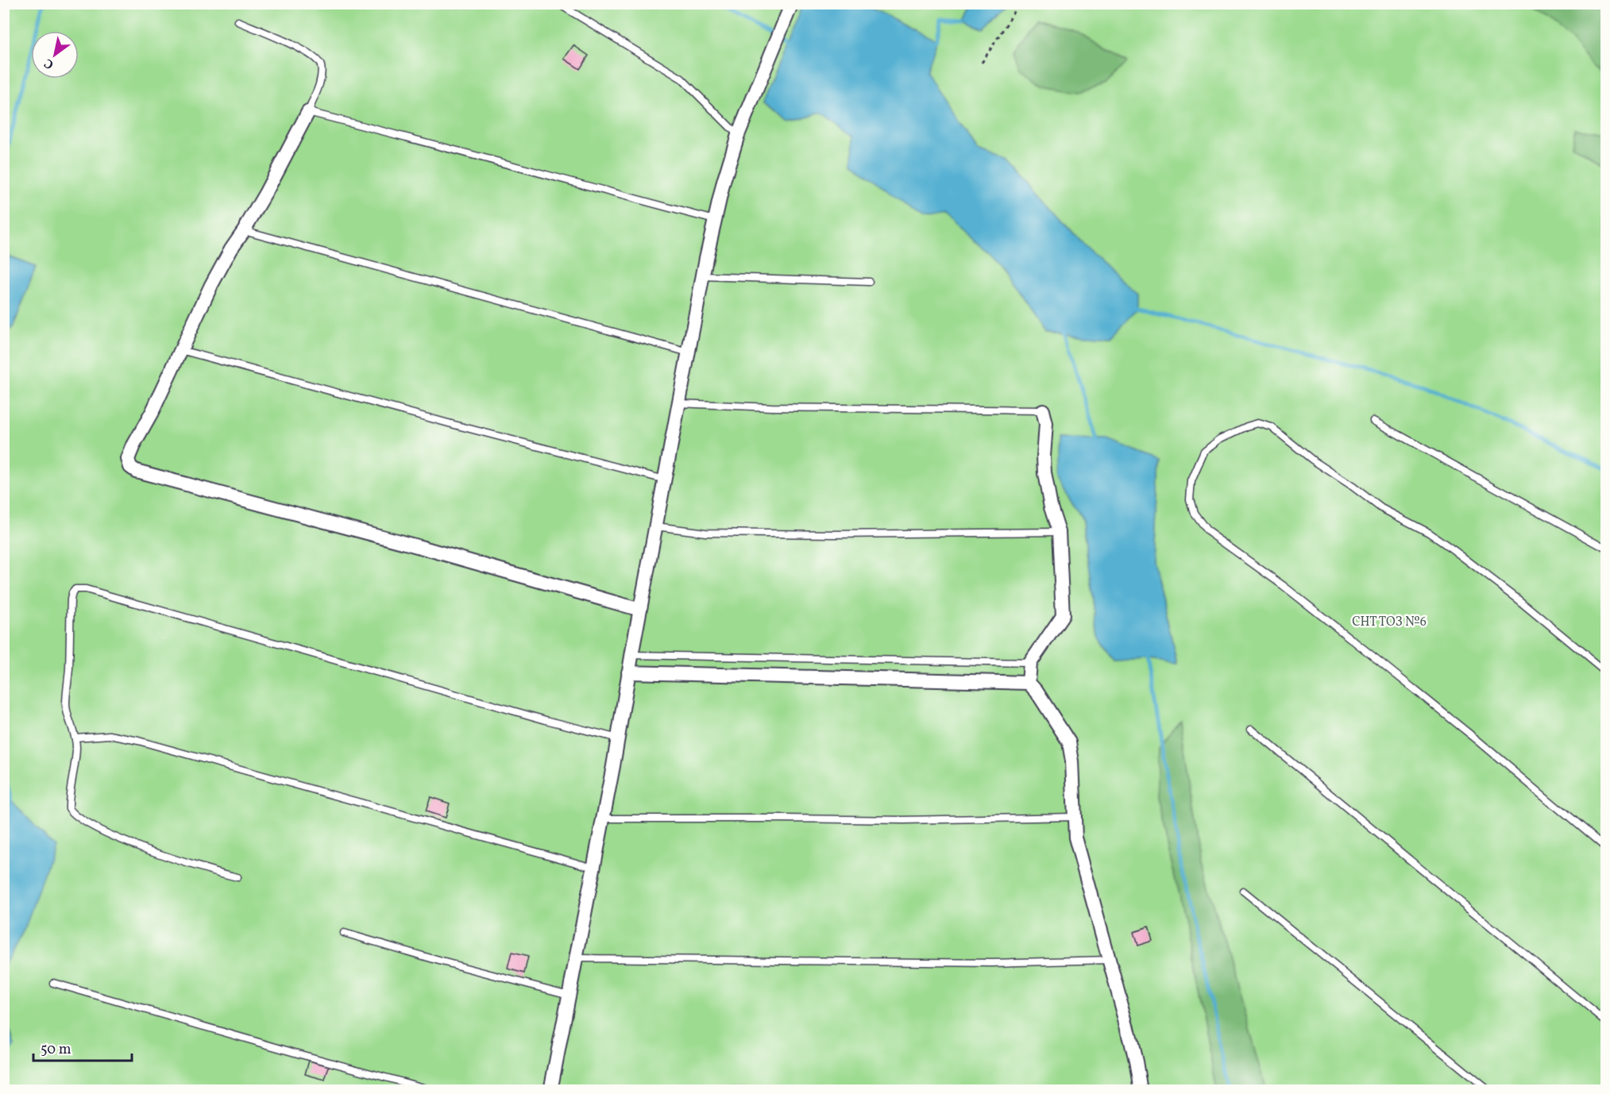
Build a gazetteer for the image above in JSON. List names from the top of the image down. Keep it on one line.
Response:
{"parks":["СНТ ТОЗ №6"],"scale_bar":"50 m","north":"bottom left"}
